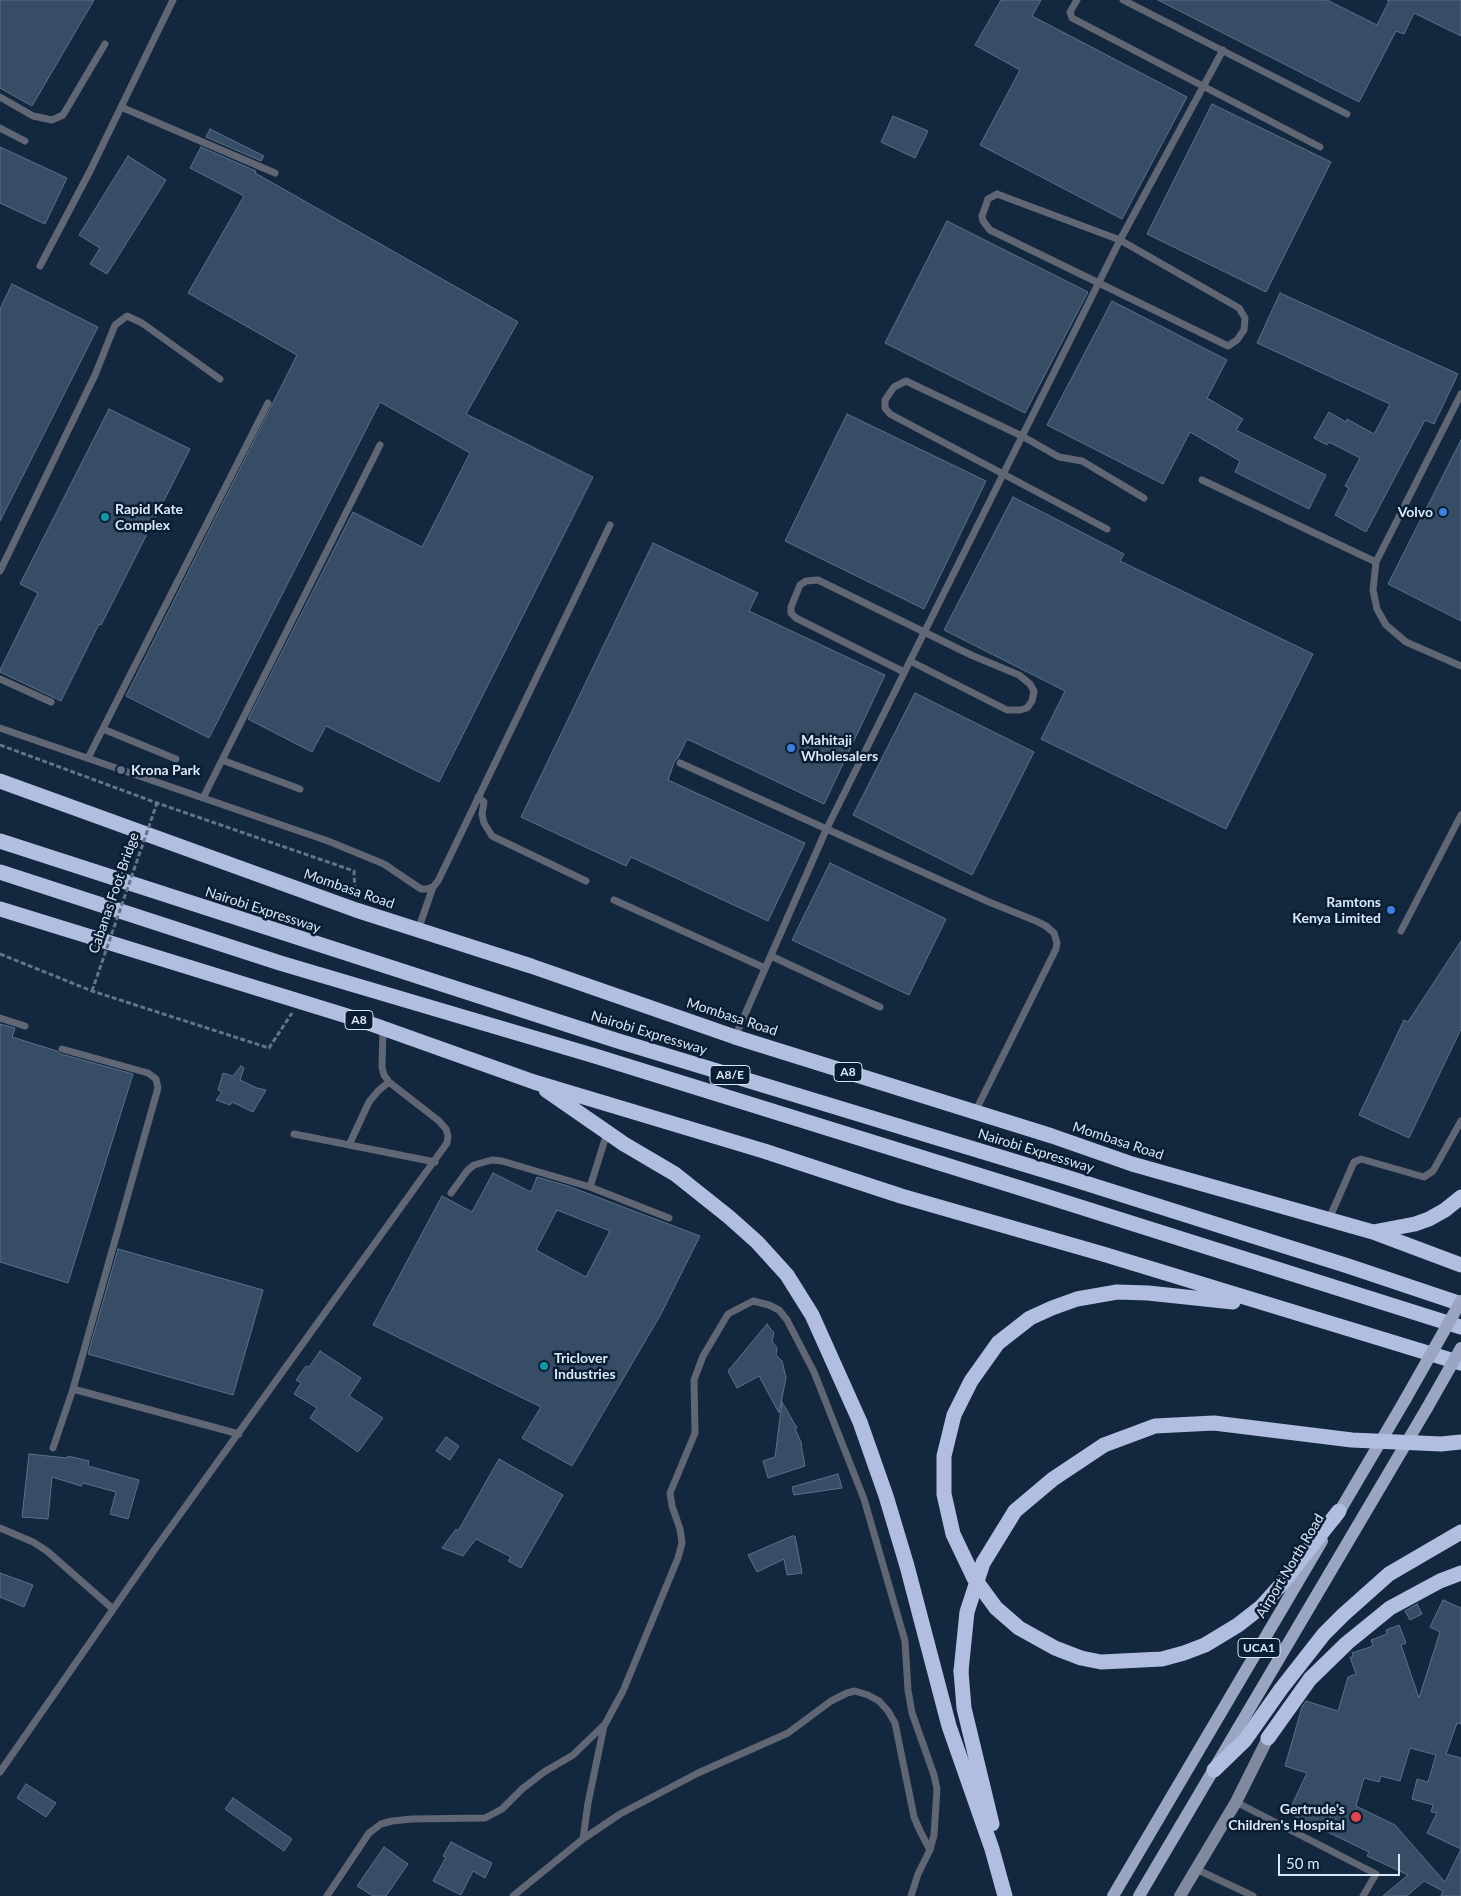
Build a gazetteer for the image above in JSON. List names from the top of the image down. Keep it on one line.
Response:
{"streets":{"highway":["Mombasa Road","Nairobi Expressway","A8","A8/E"],"main road":["Airport North Road","UCA1"],"path":["Cabanas Foot Bridge"]},"crossings":[["Nairobi Expressway","Airport North Road"]],"places":["Volvo","Rapid Kate Complex","Mahitaji Wholesalers","Krona Park","Ramtons Kenya Limited","Triclover Industries","Gertrude's Children's Hospital"],"scale_bar":"50 m"}
